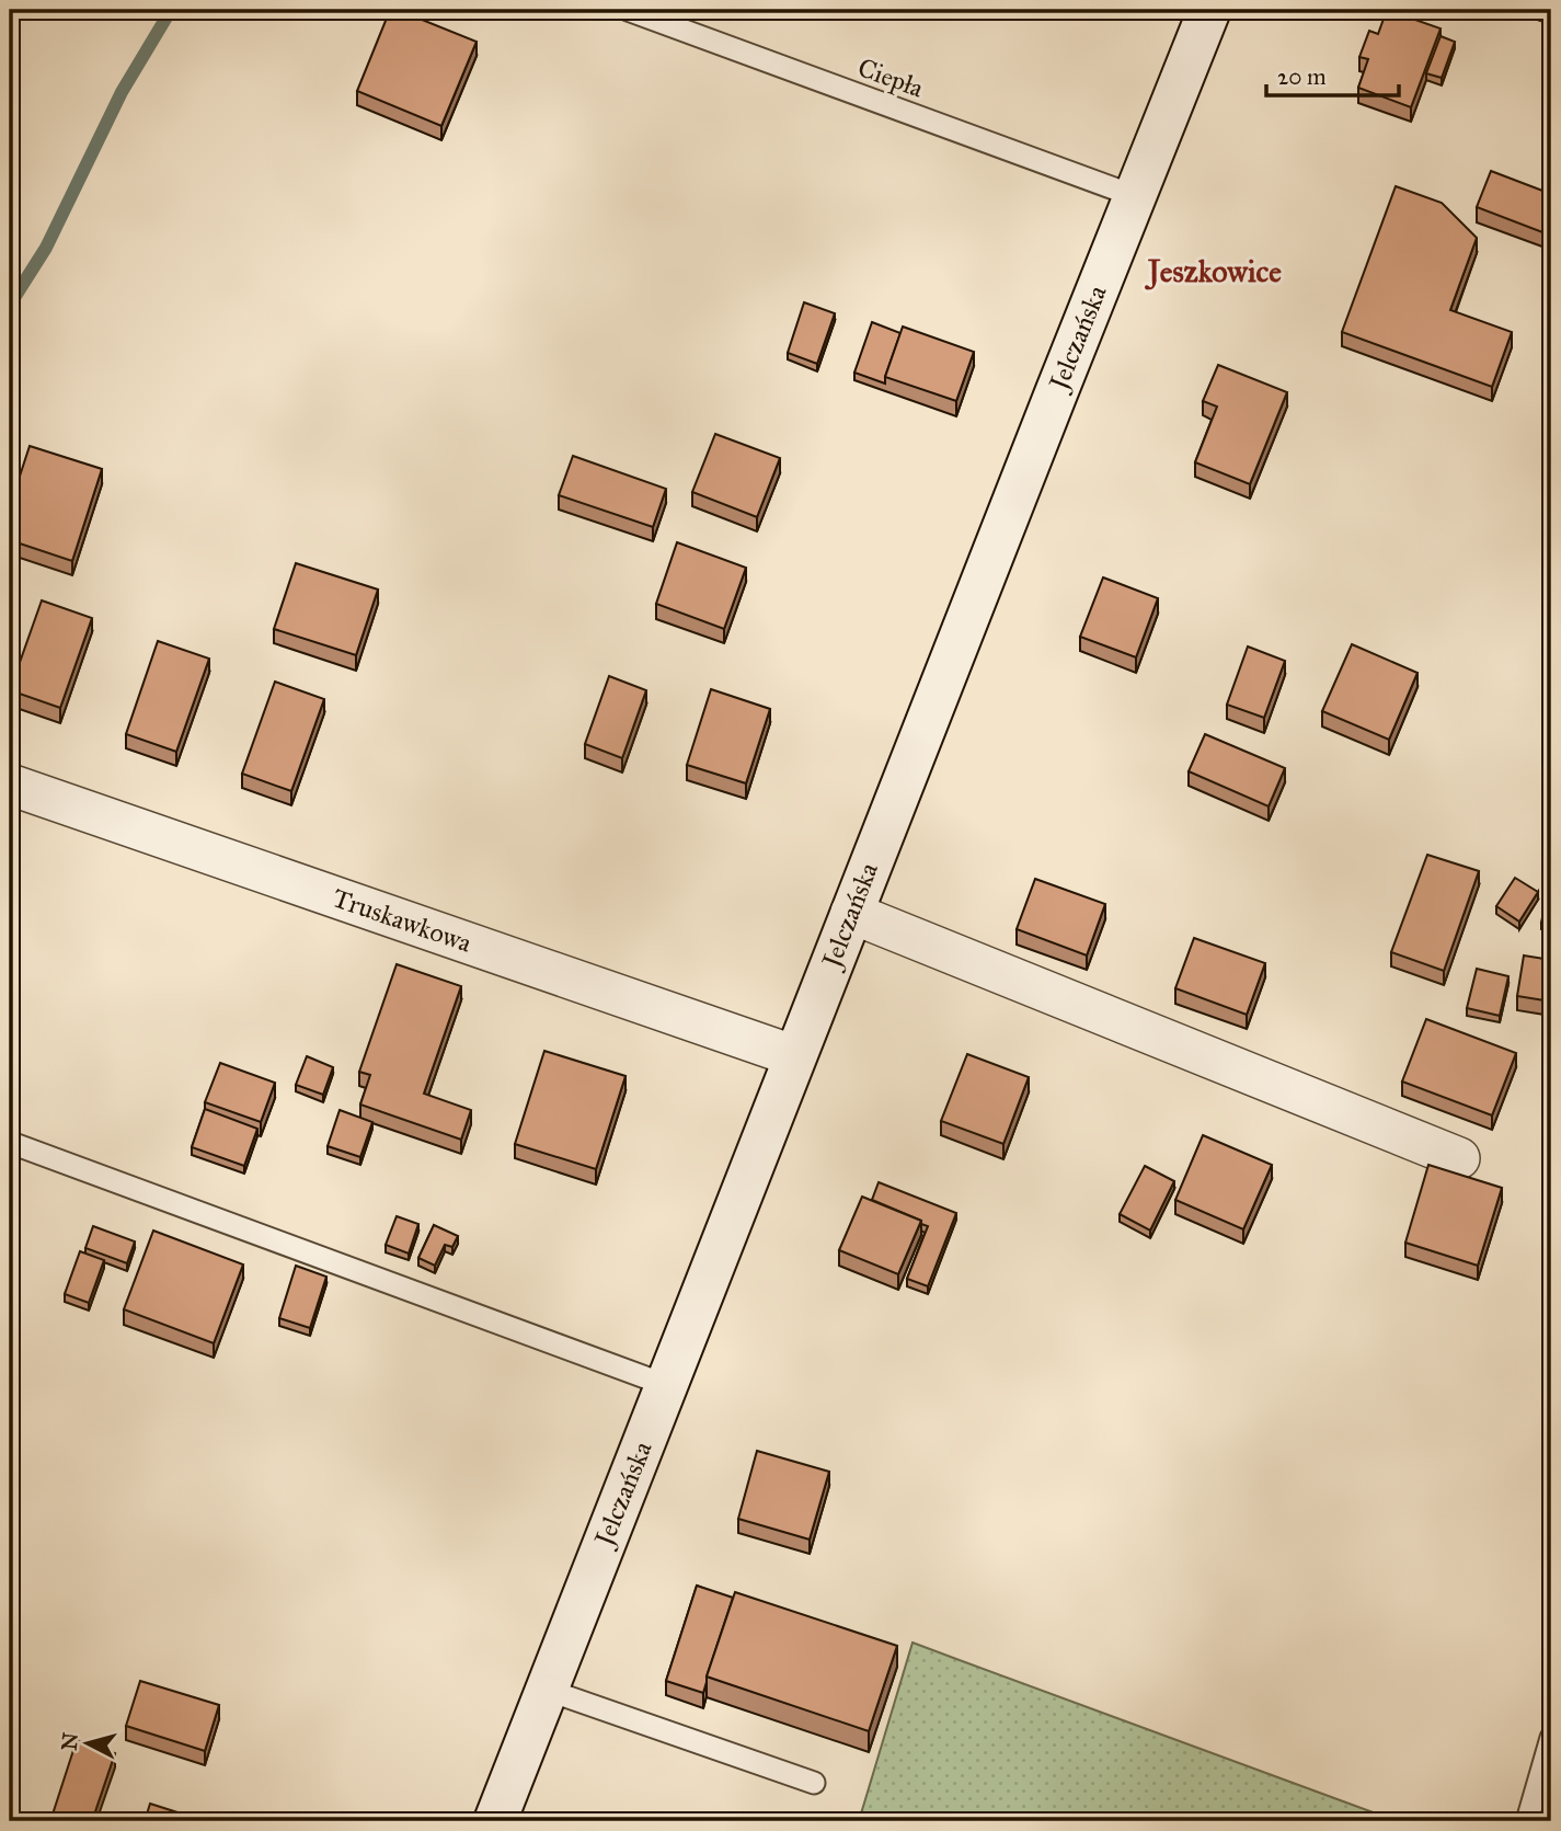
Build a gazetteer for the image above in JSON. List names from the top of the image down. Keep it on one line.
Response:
{"streets":{"main road":["Jelczańska"],"street":["Truskawkowa"],"lane":["Ciepła"]},"crossings":[["Ciepła","Jelczańska"],["Jelczańska","Truskawkowa"]],"districts":["Jeszkowice"],"scale_bar":"20 m","north":"left"}
